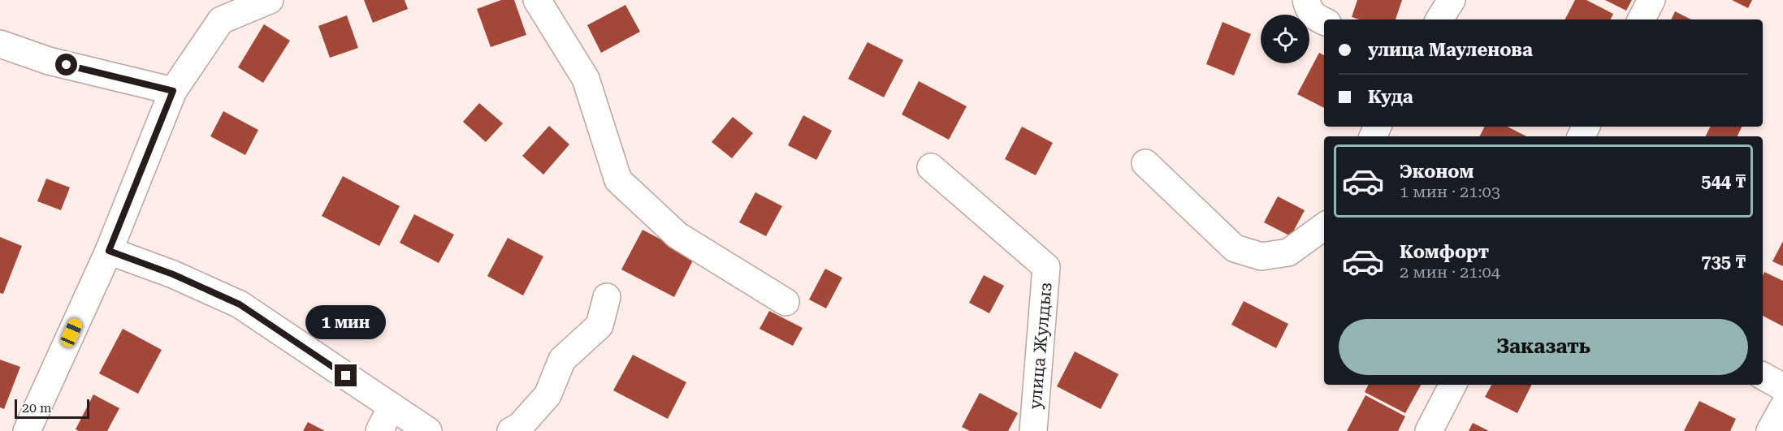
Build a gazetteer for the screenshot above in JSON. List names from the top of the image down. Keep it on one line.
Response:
{"streets":{"street":["улица Жулдыз"]},"scale_bar":"20 m","page":{"banner":["улица Мауленова","Куда"],"list":[{"name":"Эконом","note":"1 мин · 21:03","value":"544 ₸"},{"name":"Комфорт","note":"2 мин · 21:04","value":"735 ₸"}],"bubble":"1 мин","buttons":"Заказать","scale":"20 m"}}
